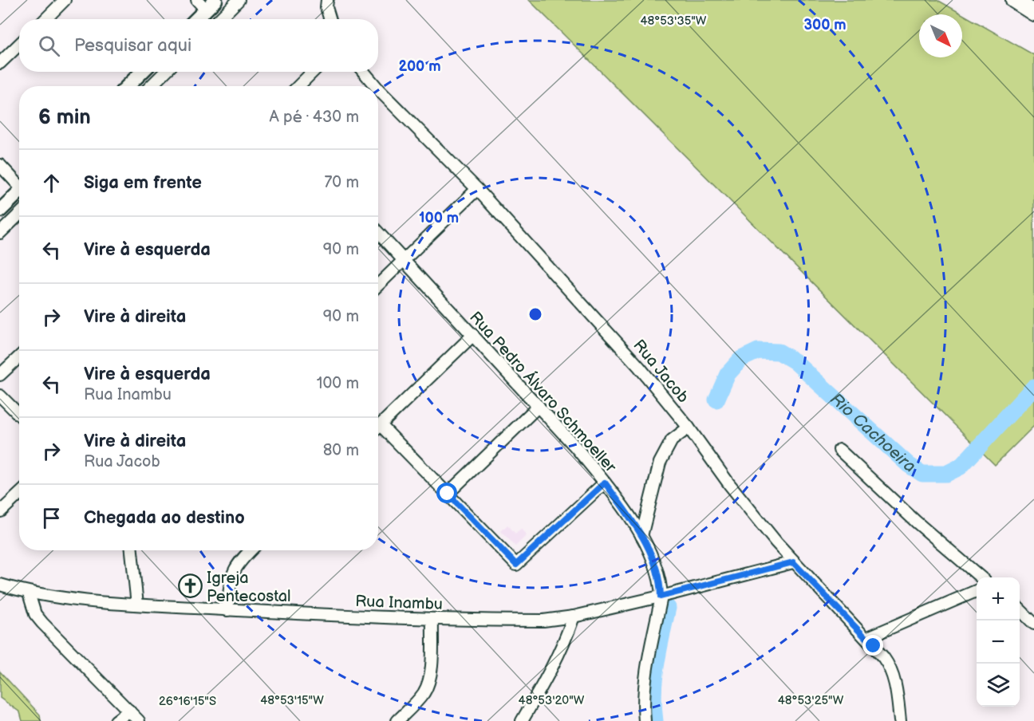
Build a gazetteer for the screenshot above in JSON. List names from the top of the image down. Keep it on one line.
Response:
{"streets":{"street":["Rua Jacob","Rua Pedro Álvaro Schmoeller","Rua Inambu"]},"crossings":[["Rua Jacob","Rua Inambu"],["Rua Pedro Álvaro Schmoeller","Rua Inambu"]],"water":["Rio Cachoeira"],"places":{"church":["Igreja Pentecostal"]},"north":"bottom right","page":{"search":"Pesquisar aqui","heading":["6 min","A pé · 430 m"],"list":[["Siga em frente","70 m"],["Vire à esquerda","90 m"],["Vire à direita","90 m"],["Vire à esquerda","Rua Inambu","100 m"],["Vire à direita","Rua Jacob","80 m"],"Chegada ao destino"],"map_buttons":["+","−"]},"coordinates":["48°53'35\"W","48°53'15\"W","48°53'20\"W","48°53'25\"W","26°16'15\"S"],"rings":["300 m","200 m","100 m"]}
